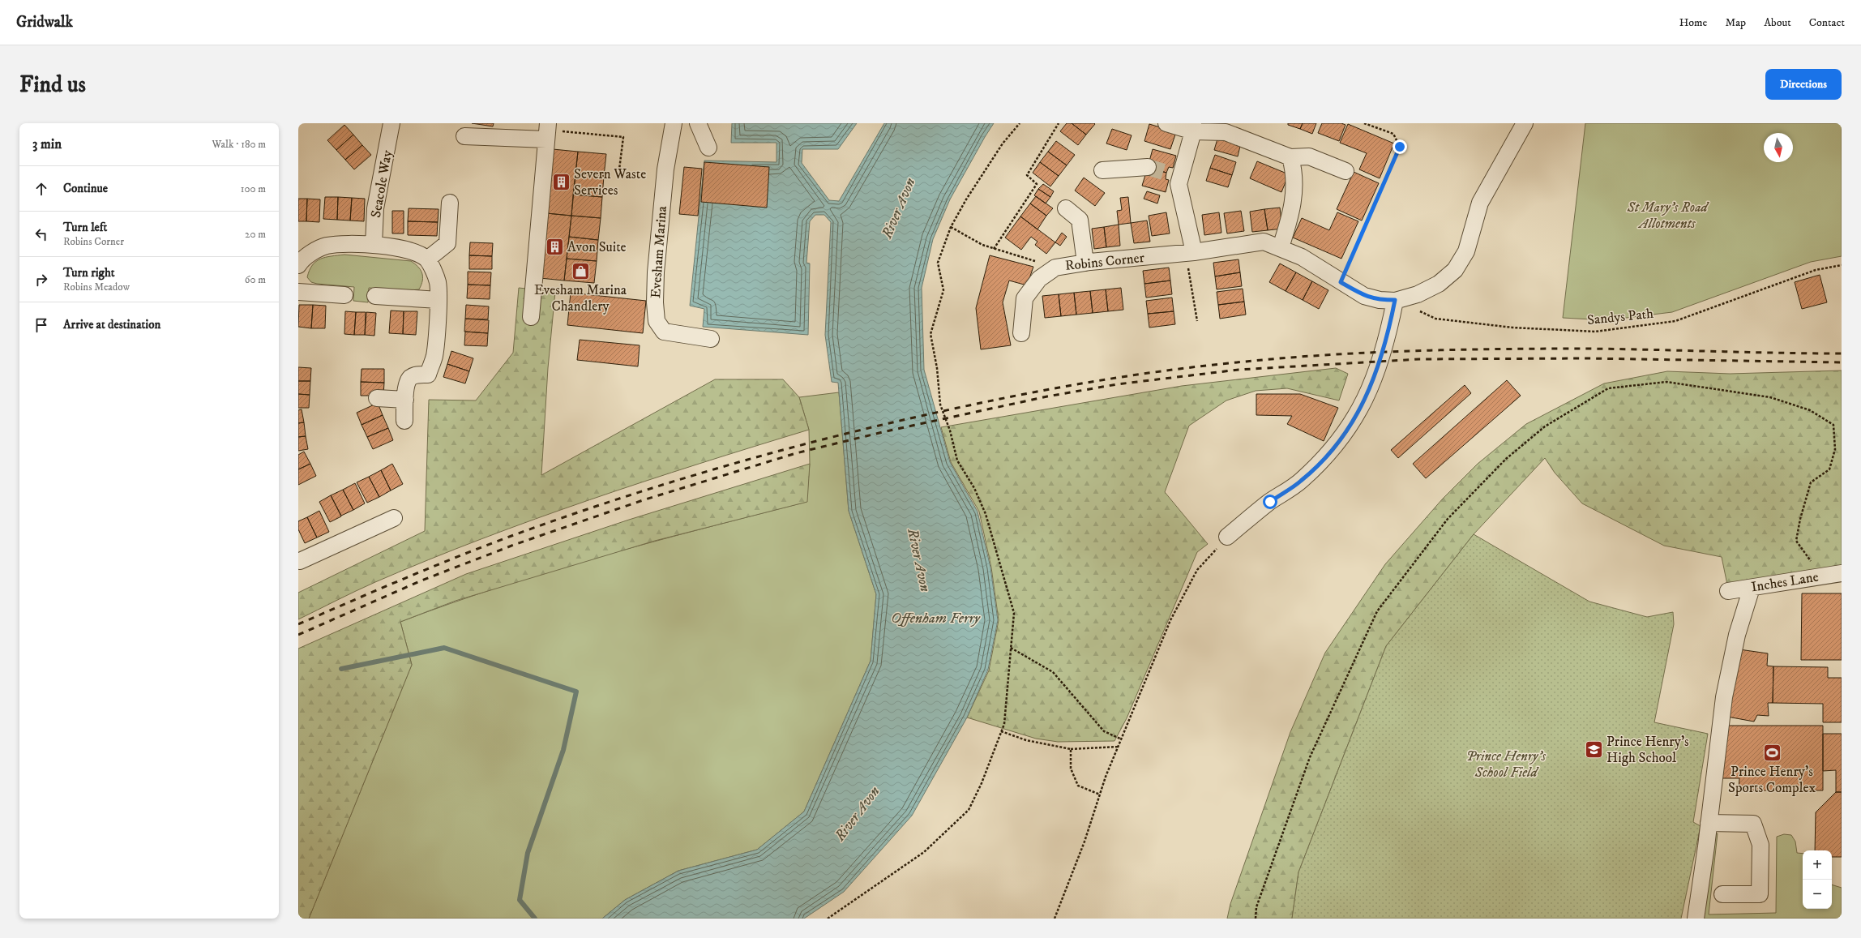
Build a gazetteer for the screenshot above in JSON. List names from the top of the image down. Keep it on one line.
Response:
{"streets":{"street":["Seacole Way","Evesham Marina","Robins Corner","Inches Lane"],"path":["Sandys Path"]},"water":["River Avon","Offenham Ferry"],"parks":["St Mary's Road Allotments","Prince Henry's School Field"],"places":{"building":["Severn Waste Services","Avon Suite"],"shop":["Evesham Marina Chandlery"],"school or university":["Prince Henry's High School"],"sports":["Prince Henry's Sports Complex"]},"north":"bottom","page":{"header":"Gridwalk","nav":["Home","Map","About","Contact"],"buttons":"Directions","title":"Find us","heading":["3 min","Walk · 180 m"],"list":[["Continue","100 m"],["Turn left","Robins Corner","20 m"],["Turn right","Robins Meadow","60 m"],"Arrive at destination"],"map_buttons":["+","−"]}}
